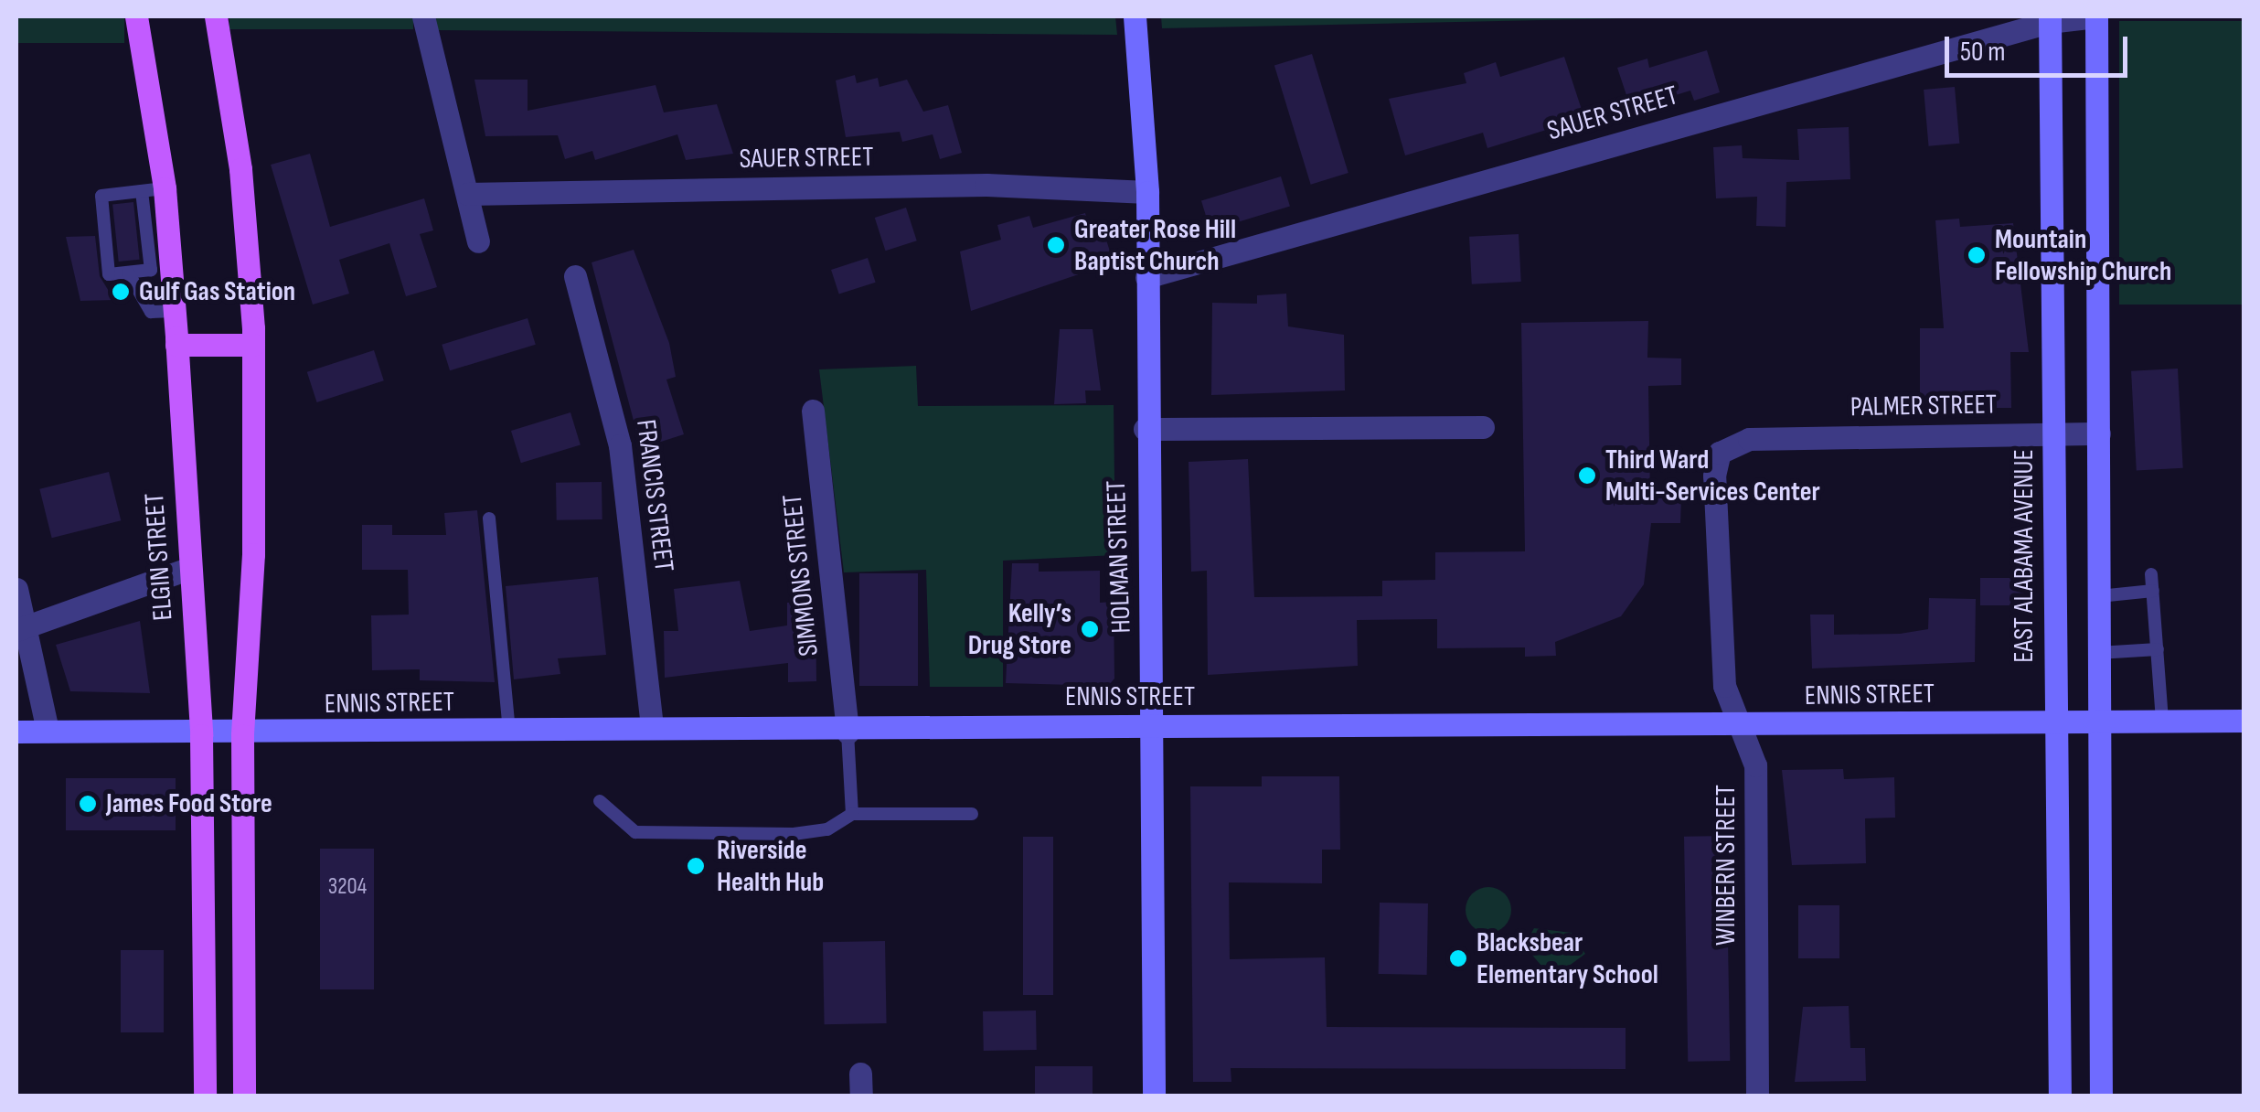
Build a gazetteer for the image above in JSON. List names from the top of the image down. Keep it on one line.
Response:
{"streets":{"main road":["ELGIN STREET"],"street":["SAUER STREET","PALMER STREET","FRANCIS STREET","EAST ALABAMA AVENUE","HOLMAN STREET","SIMMONS STREET","ENNIS STREET","WINBERN STREET"]},"crossings":[["SAUER STREET","EAST ALABAMA AVENUE"],["SAUER STREET","HOLMAN STREET"],["PALMER STREET","EAST ALABAMA AVENUE"],["PALMER STREET","WINBERN STREET"],["FRANCIS STREET","ENNIS STREET"],["EAST ALABAMA AVENUE","ENNIS STREET"],["ELGIN STREET","ENNIS STREET"],["HOLMAN STREET","ENNIS STREET"],["SIMMONS STREET","ENNIS STREET"],["ENNIS STREET","WINBERN STREET"]],"places":["Greater Rose Hill Baptist Church","Mountain Fellowship Church","Gulf Gas Station","Third Ward Multi-Services Center","Kelly’s Drug Store","James Food Store","Riverside Health Hub","Blacksbear Elementary School"],"house_numbers":["3204"],"scale_bar":"50 m"}
